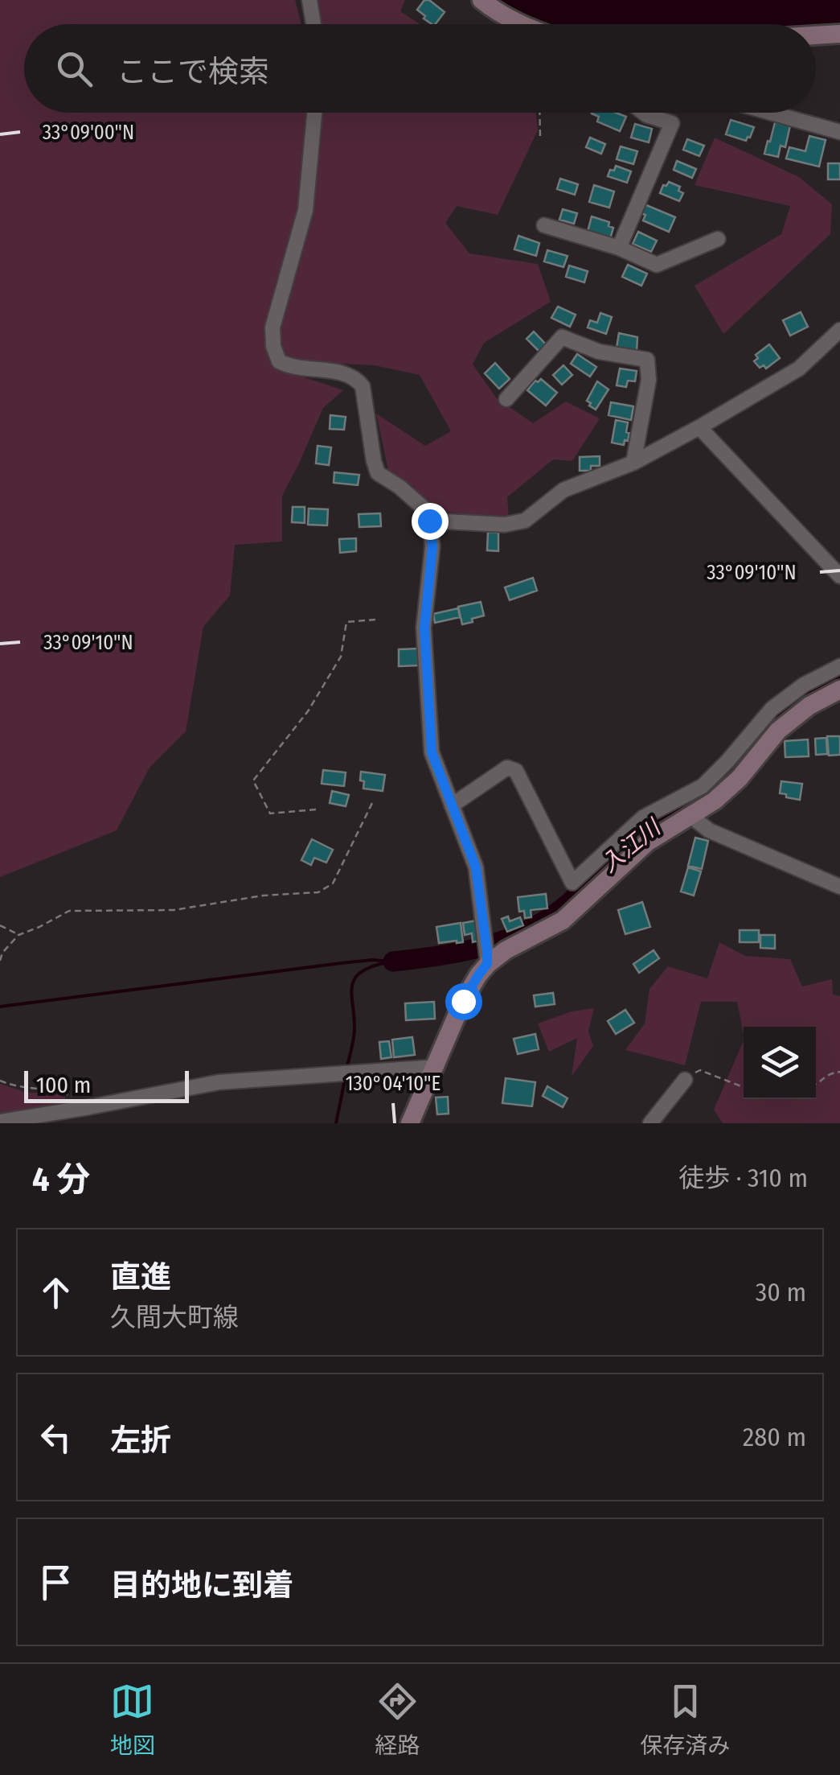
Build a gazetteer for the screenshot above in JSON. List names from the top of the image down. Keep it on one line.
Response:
{"water":["入江川"],"scale_bar":"100 m","page":{"search":"ここで検索","scale":"100 m","heading":["4 分","徒歩 · 310 m"],"list":[["直進","久間大町線","30 m"],["左折","280 m"],"目的地に到着"],"nav":["地図","経路","保存済み"]},"coordinates":["33°09'00\"N","33°09'10\"N","130°04'10\"E"]}
